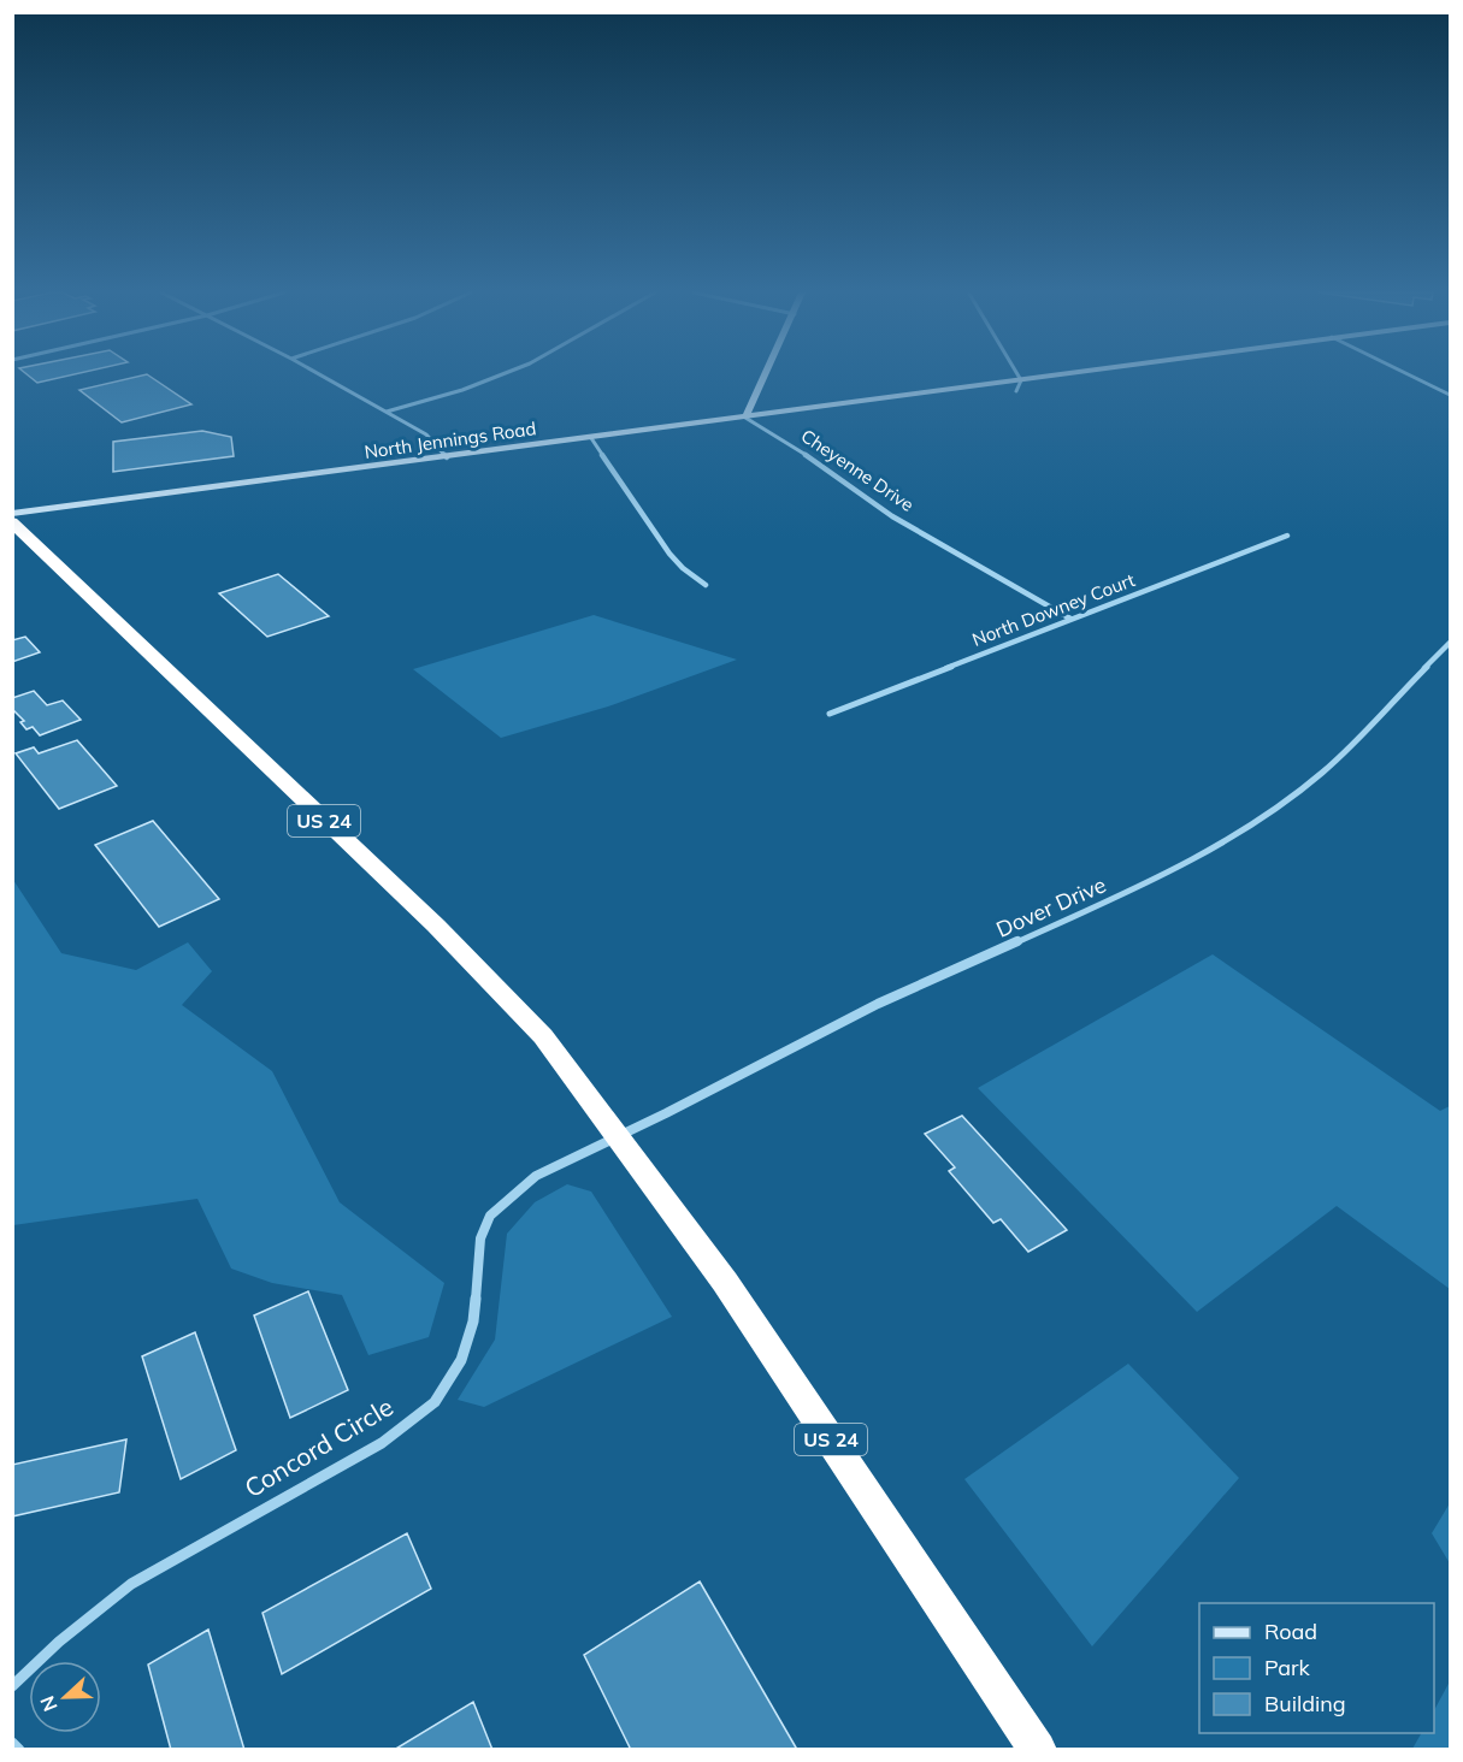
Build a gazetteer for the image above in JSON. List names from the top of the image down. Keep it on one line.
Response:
{"streets":{"highway":["US 24"],"street":["North Jennings Road","Cheyenne Drive","North Downey Court","Dover Drive","Concord Circle"]},"crossings":[["North Jennings Road","Cheyenne Drive"],["Cheyenne Drive","North Downey Court"],["US 24","Dover Drive"],["US 24","Concord Circle"],["Dover Drive","Concord Circle"]],"legend":["Road","Park","Building"],"north":"left"}
